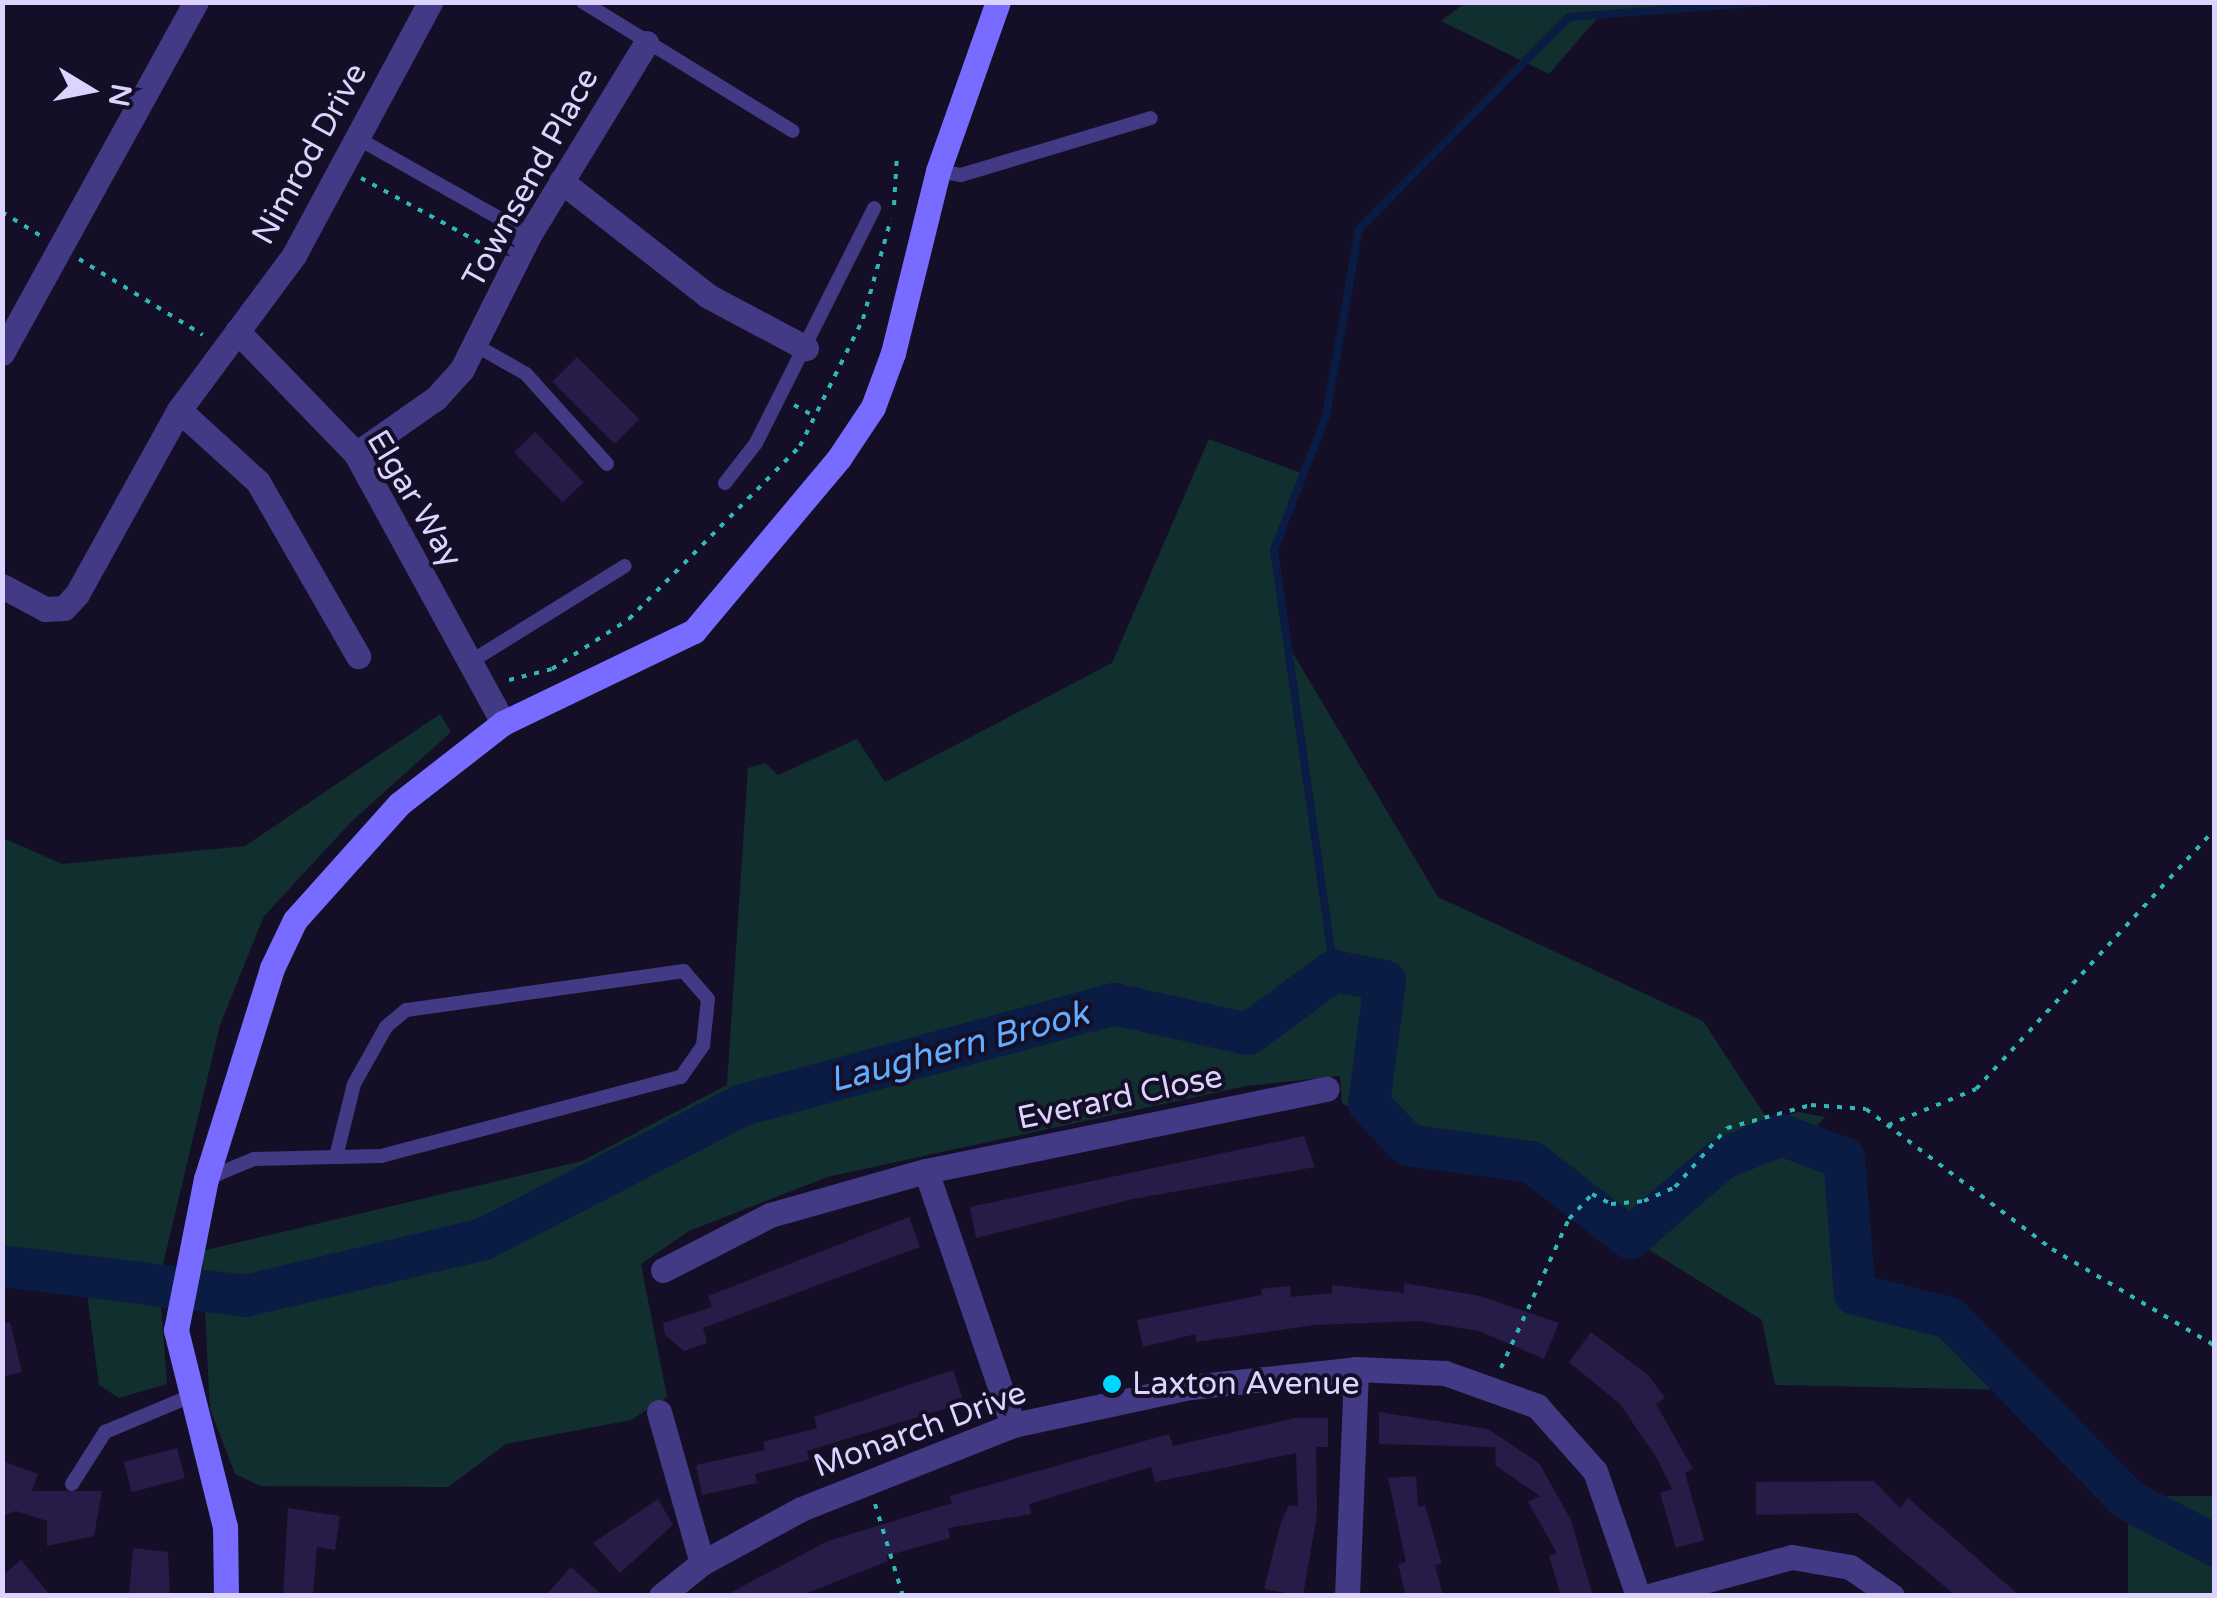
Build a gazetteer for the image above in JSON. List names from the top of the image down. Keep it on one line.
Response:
{"streets":{"street":["Nimrod Drive","Townsend Place","Elgar Way","Everard Close","Monarch Drive"]},"crossings":[["Nimrod Drive","Elgar Way"],["Townsend Place","Elgar Way"]],"water":["Laughern Brook"],"places":["Laxton Avenue"],"north":"right"}
